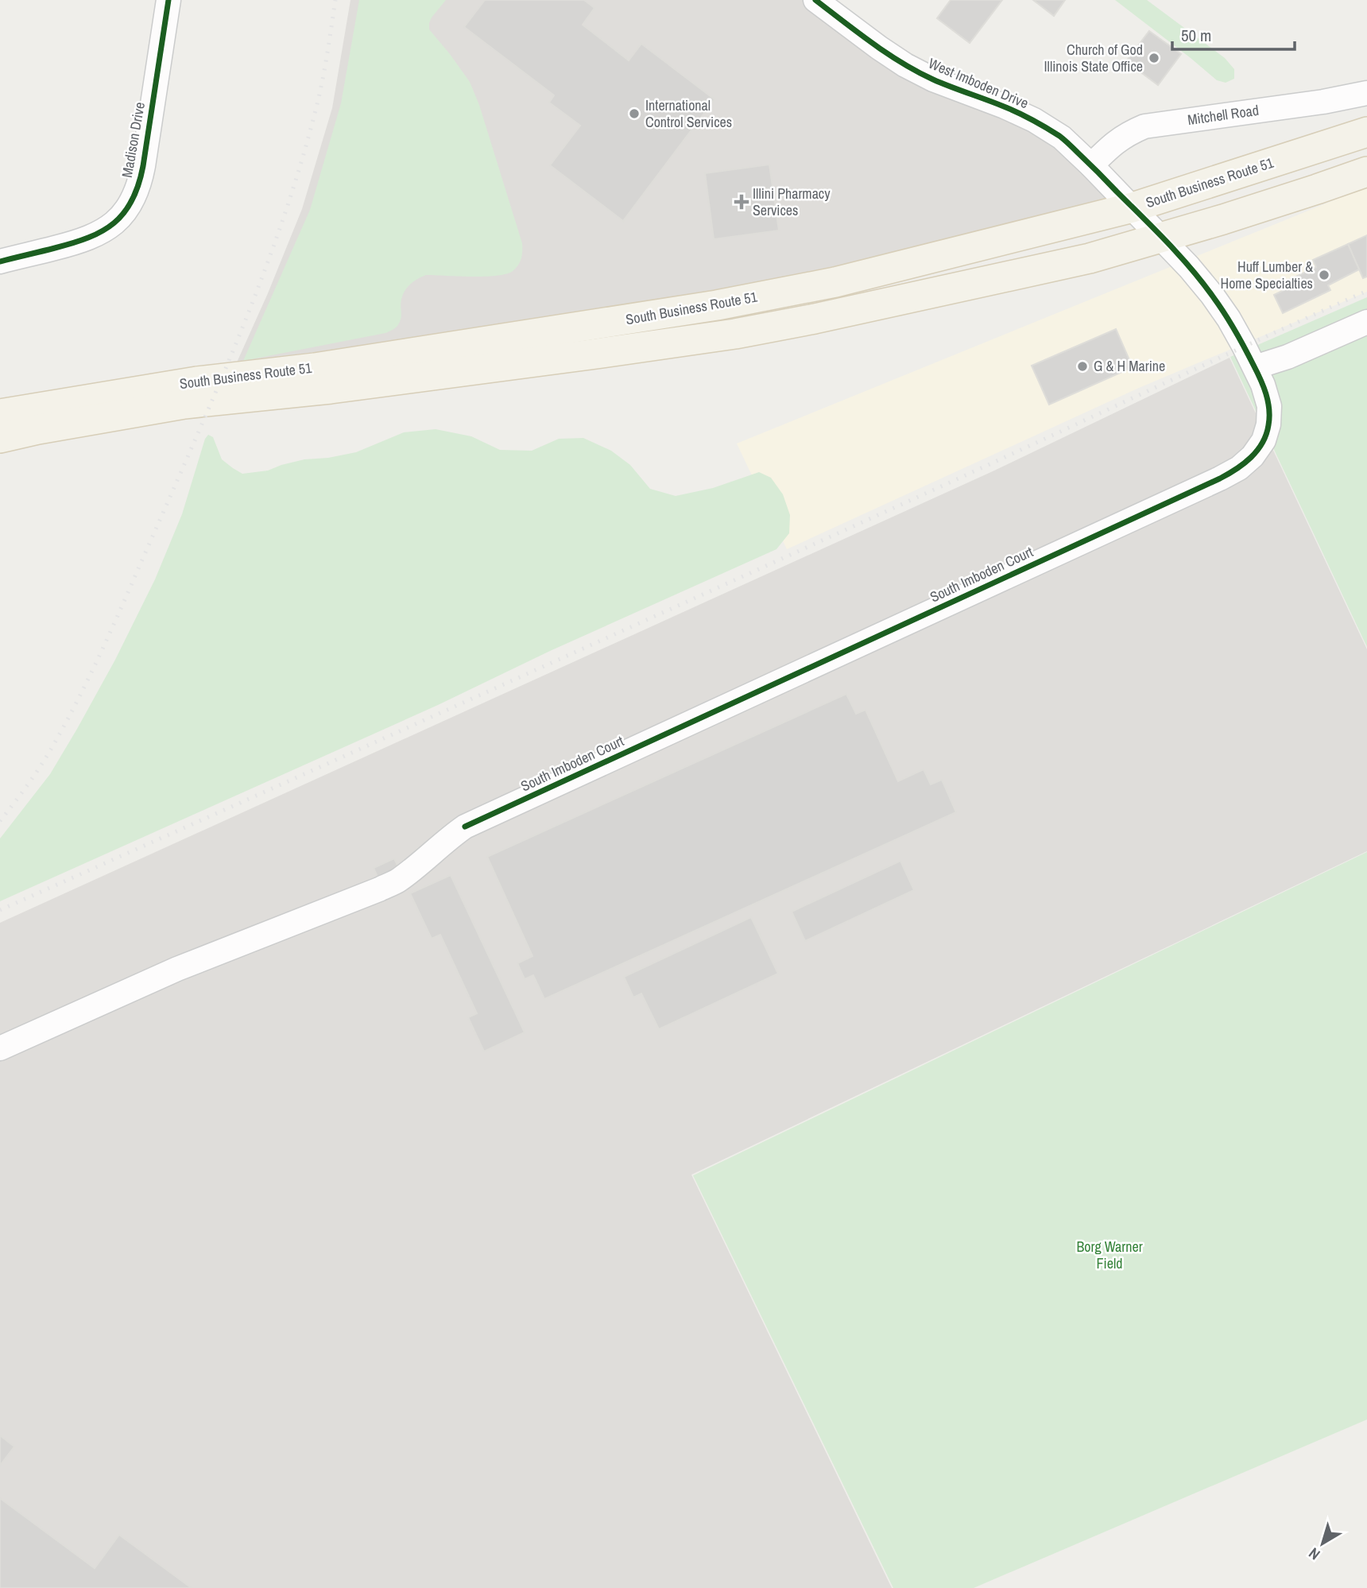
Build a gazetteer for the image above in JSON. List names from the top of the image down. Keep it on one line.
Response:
{"streets":{"main road":["South Business Route 51"],"street":["West Imboden Drive","Mitchell Road","Madison Drive","South Imboden Court"]},"crossings":[["West Imboden Drive","Mitchell Road"],["West Imboden Drive","South Business Route 51"],["West Imboden Drive","South Imboden Court"],["South Business Route 51","South Imboden Court"]],"parks":["Borg Warner Field"],"places":{"other":["Church of God Illinois State Office","International Control Services","Huff Lumber & Home Specialties","G & H Marine"],"health":["Illini Pharmacy Services"]},"scale_bar":"50 m","north":"bottom left"}
